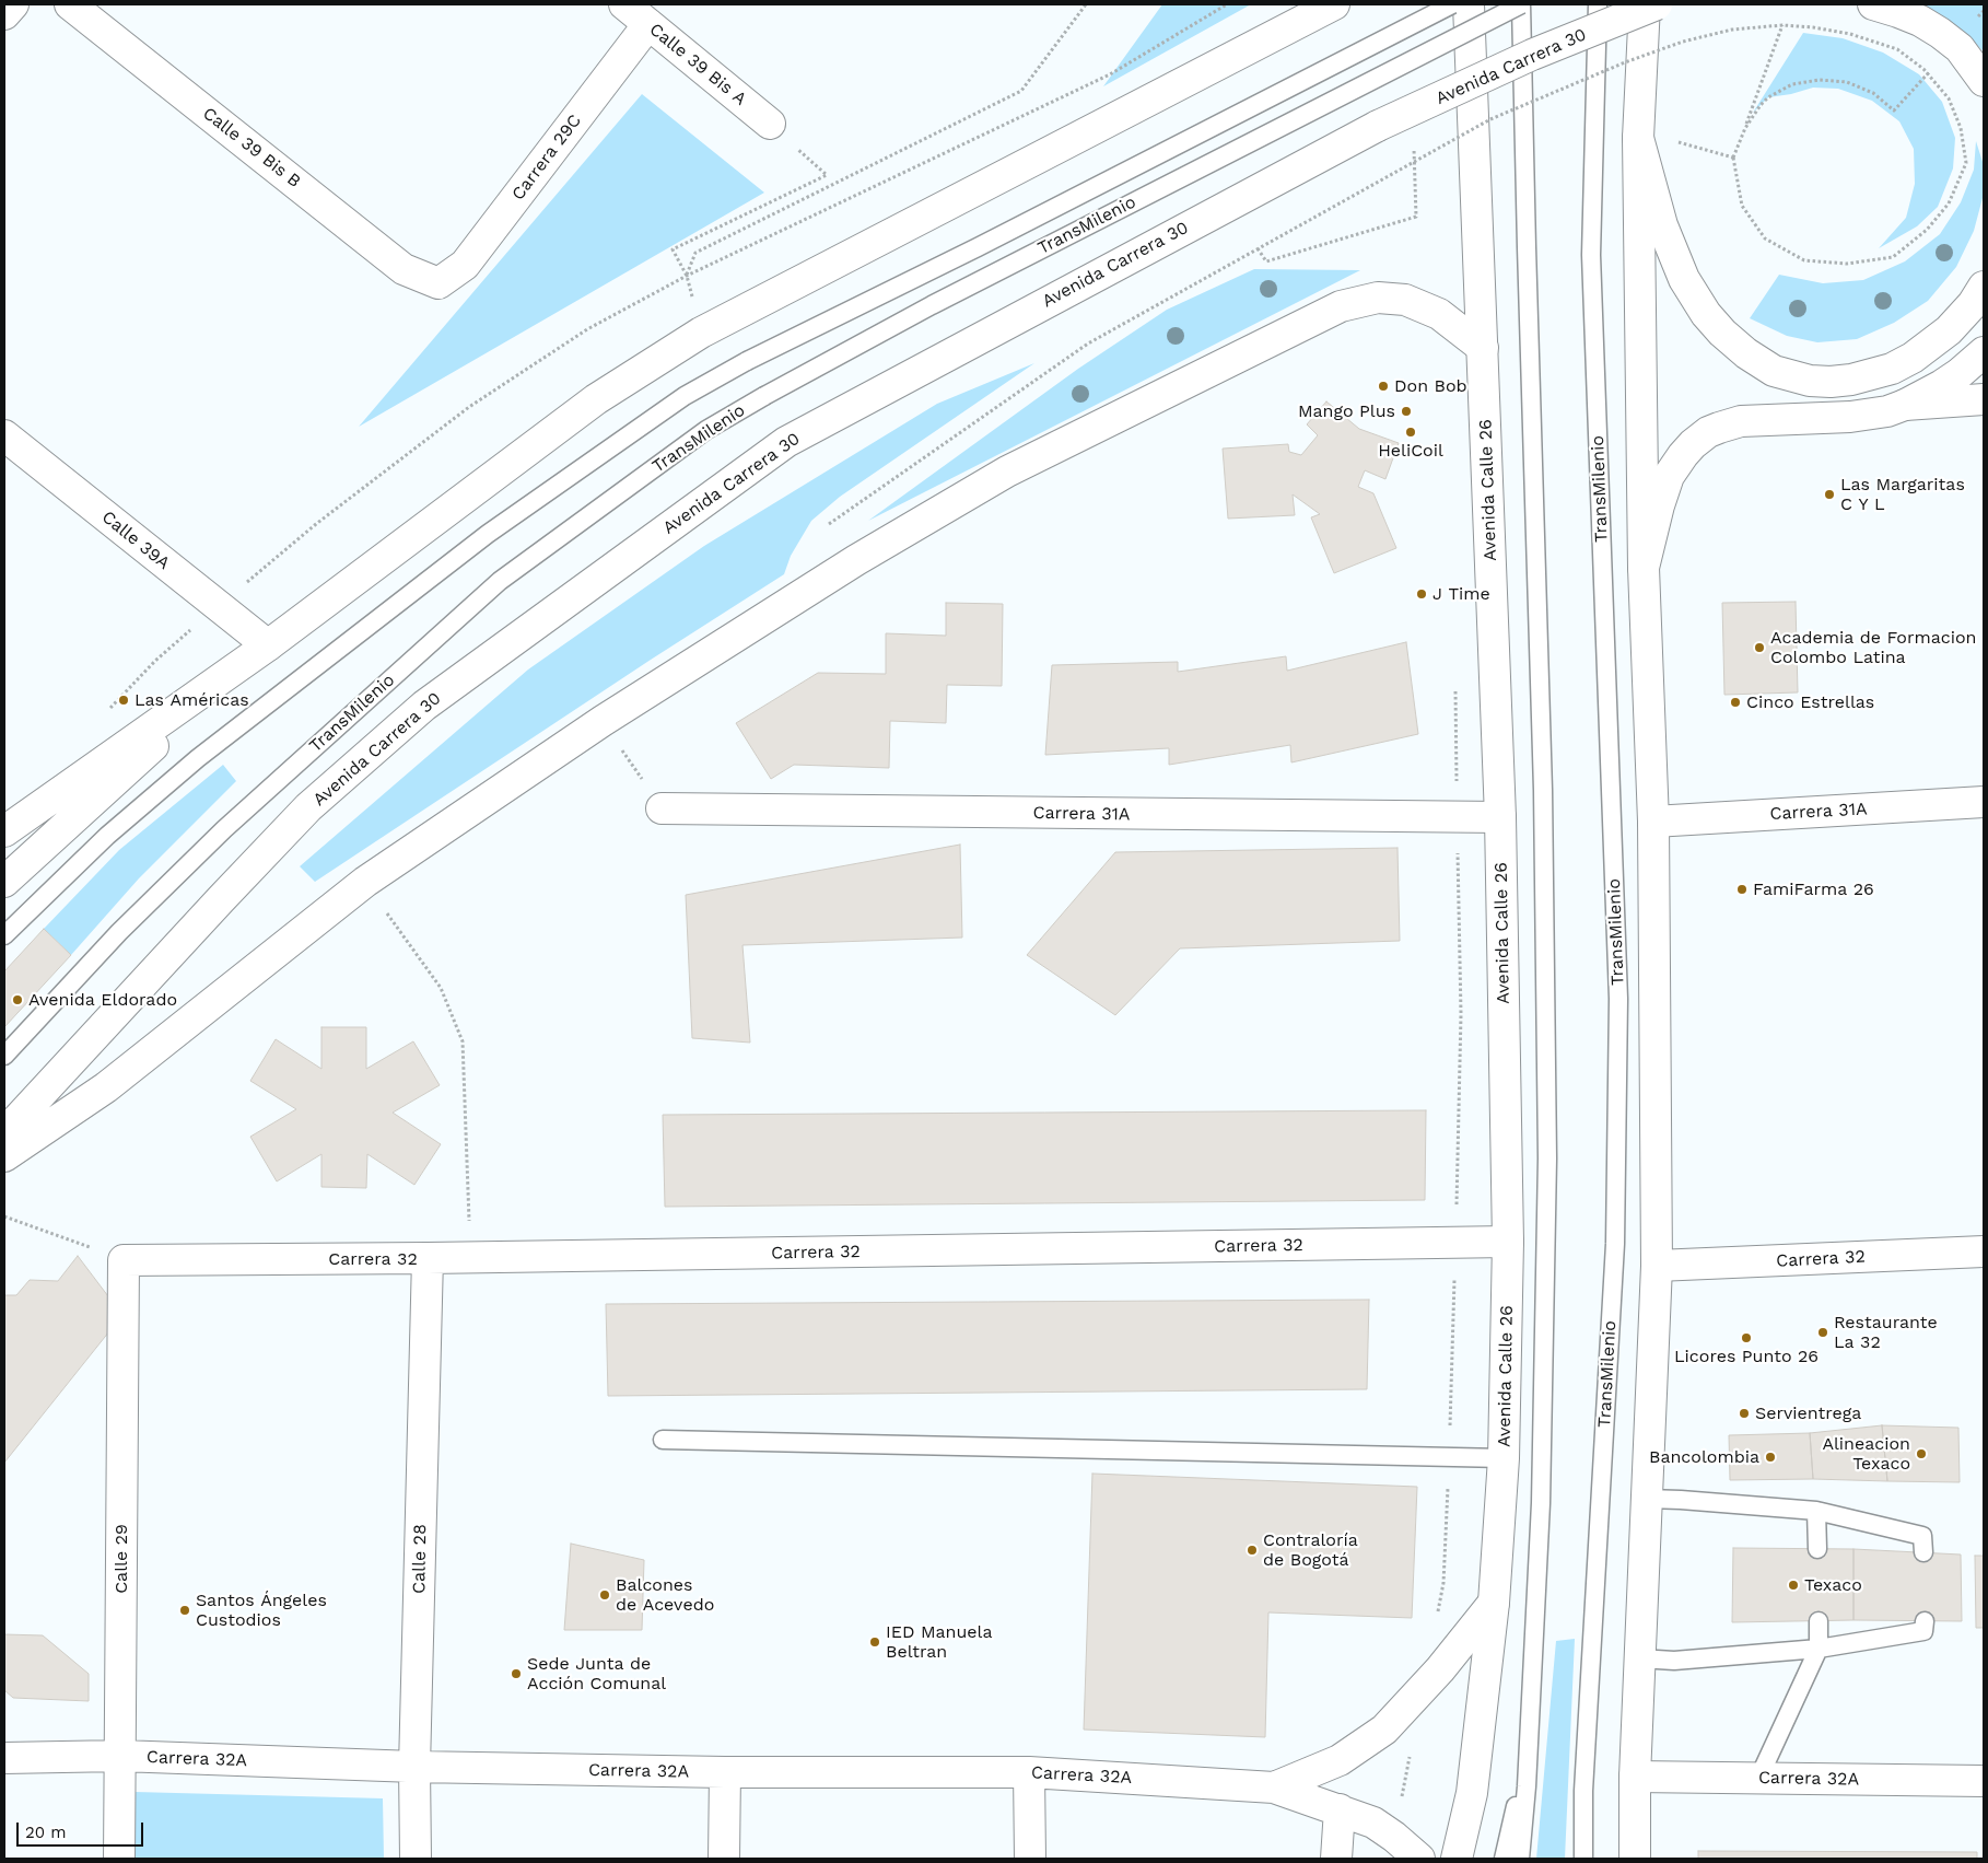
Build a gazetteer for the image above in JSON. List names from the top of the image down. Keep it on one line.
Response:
{"streets":{"main road":["Calle 39 Bis A","Avenida Carrera 30","Calle 39 Bis B","Carrera 29C","Avenida Calle 26","Calle 39A","Carrera 31A","Carrera 32","Calle 29","Calle 28","Carrera 32A"],"lane":["TransMilenio"]},"crossings":[["Calle 39 Bis A","Carrera 29C"],["Calle 39 Bis B","Carrera 29C"],["Avenida Calle 26","Carrera 31A"],["Avenida Calle 26","Carrera 32"],["Avenida Calle 26","Carrera 32A"],["Carrera 32","Calle 29"],["Carrera 32","Calle 28"],["Calle 29","Carrera 32A"],["Calle 28","Carrera 32A"]],"places":["Don Bob","Mango Plus","HeliCoil","Las Margaritas C Y L","J Time","Academia de Formacion Colombo Latina","Las Américas","Cinco Estrellas","FamiFarma 26","Avenida Eldorado","Restaurante La 32","Licores Punto 26","Servientrega","Alineacion Texaco","Bancolombia","Contraloría de Bogotá","Texaco","Balcones de Acevedo","Santos Ángeles Custodios","IED Manuela Beltran","Sede Junta de Acción Comunal"],"scale_bar":"20 m"}
